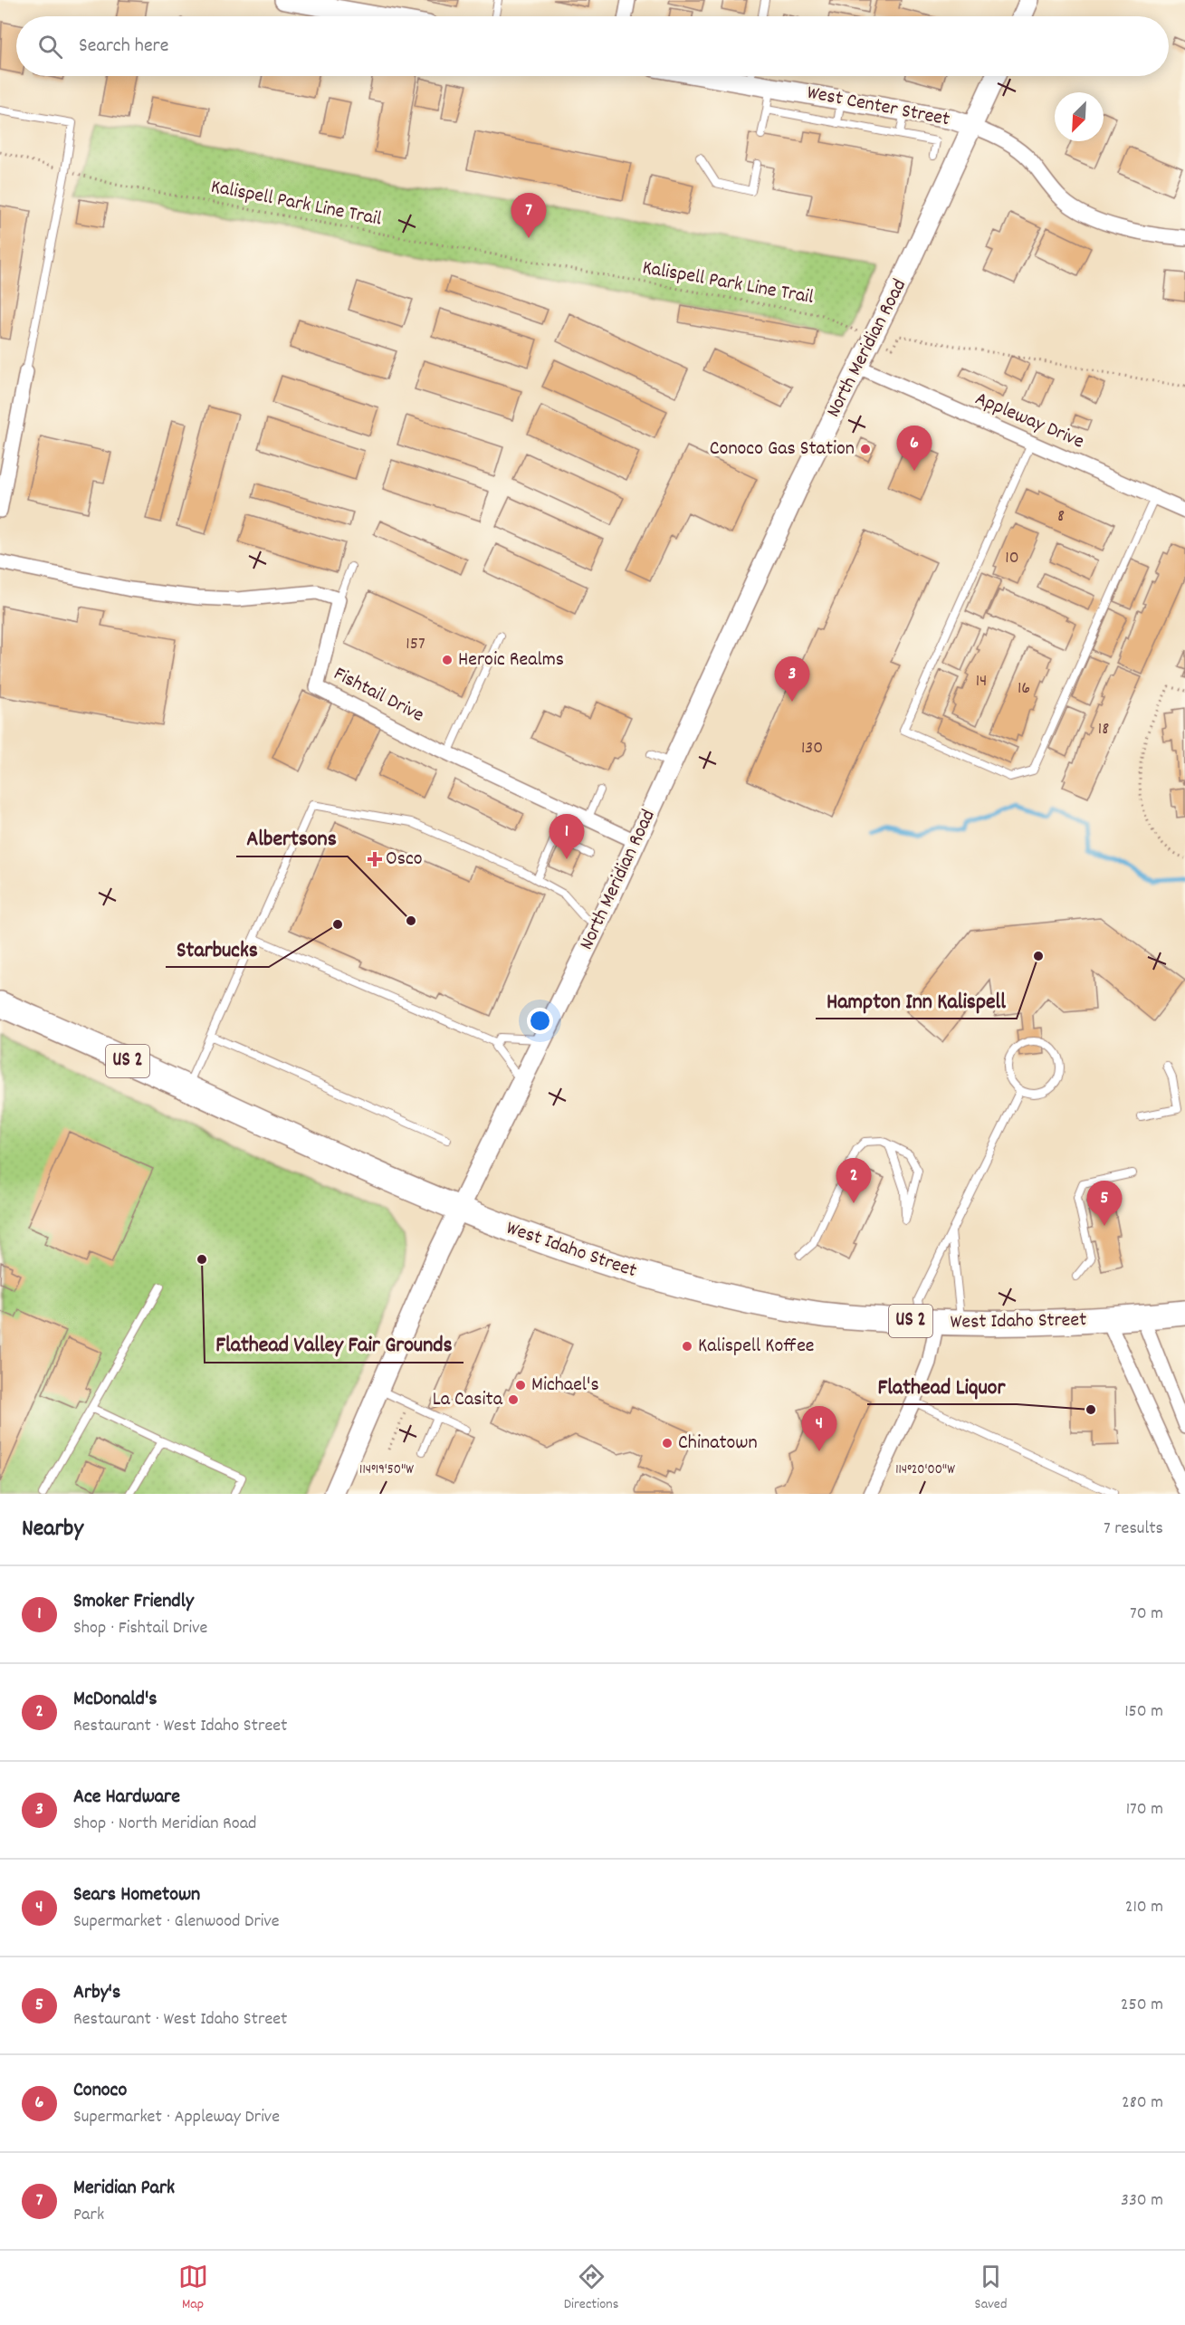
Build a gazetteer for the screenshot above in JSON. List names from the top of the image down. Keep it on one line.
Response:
{"streets":{"highway":["US 2","West Idaho Street"],"street":["West Center Street","North Meridian Road","Appleway Drive","Fishtail Drive"],"path":["Kalispell Park Line Trail"]},"crossings":[["West Center Street","North Meridian Road"],["Kalispell Park Line Trail","North Meridian Road"],["North Meridian Road","Appleway Drive"],["North Meridian Road","Fishtail Drive"],["North Meridian Road","West Idaho Street"]],"places":{"other":["Conoco Gas Station","Heroic Realms","Albertsons","Starbucks","Hampton Inn Kalispell","Flathead Valley Fair Grounds","Kalispell Koffee","Michael's","La Casita","Flathead Liquor","Chinatown"],"health":["Osco"]},"house_numbers":["8","10","157","14","16","18","130"],"north":"bottom left","page":{"search":"Search here","pins":["7","6","3","1","2","5","4"],"heading":["Nearby","7 results"],"list":[{"mark":"1","name":"Smoker Friendly","note":"Shop · Fishtail Drive","value":"70 m"},{"mark":"2","name":"McDonald's","note":"Restaurant · West Idaho Street","value":"150 m"},{"mark":"3","name":"Ace Hardware","note":"Shop · North Meridian Road","value":"170 m"},{"mark":"4","name":"Sears Hometown","note":"Supermarket · Glenwood Drive","value":"210 m"},{"mark":"5","name":"Arby's","note":"Restaurant · West Idaho Street","value":"250 m"},{"mark":"6","name":"Conoco","note":"Supermarket · Appleway Drive","value":"280 m"},{"mark":"7","name":"Meridian Park","note":"Park","value":"330 m"}],"nav":["Map","Directions","Saved"]},"coordinates":["114°19'50\"W","114°20'00\"W"]}
